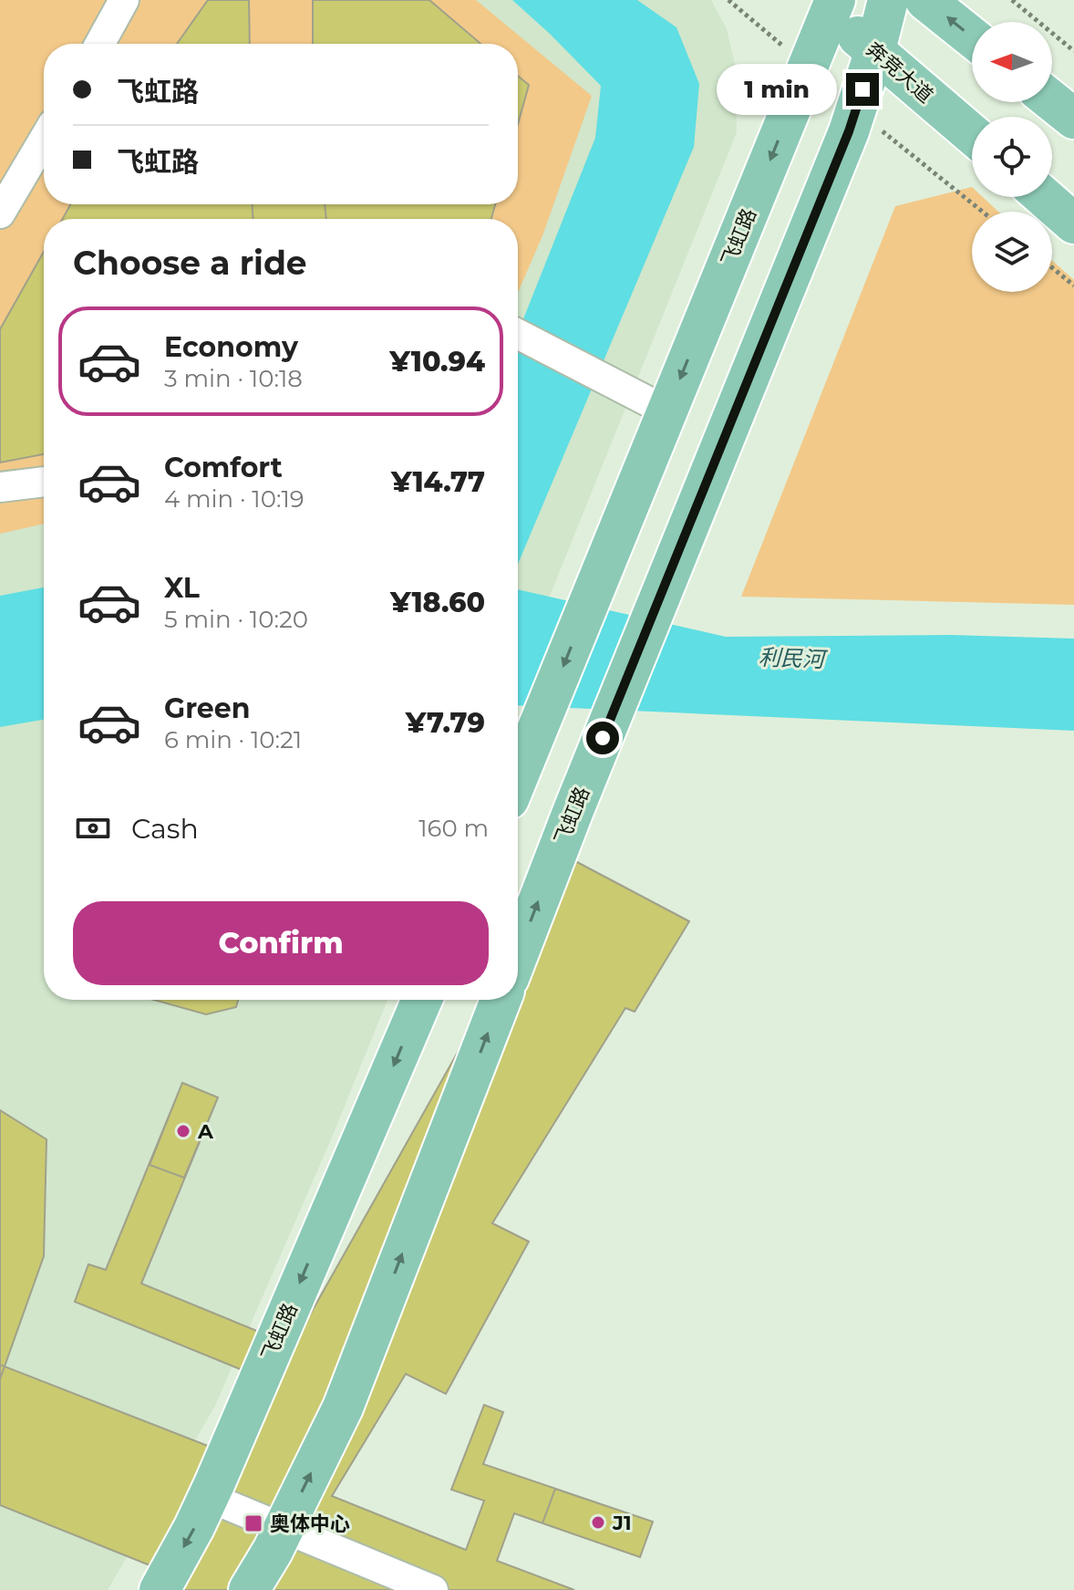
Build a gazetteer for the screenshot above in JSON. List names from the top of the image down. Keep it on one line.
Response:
{"streets":{"main road":["奔竞大道","飞虹路"]},"crossings":[["奔竞大道","飞虹路"]],"water":["利民河"],"places":{"other":["A","J1"],"transit":["奥体中心"]},"north":"left","page":{"banner":["飞虹路","飞虹路"],"bubble":"1 min","heading":"Choose a ride","list":[{"name":"Economy","note":"3 min · 10:18","value":"¥10.94"},{"name":"Comfort","note":"4 min · 10:19","value":"¥14.77"},{"name":"XL","note":"5 min · 10:20","value":"¥18.60"},{"name":"Green","note":"6 min · 10:21","value":"¥7.79"}],"pay":["Cash","160 m"],"buttons":"Confirm"}}
